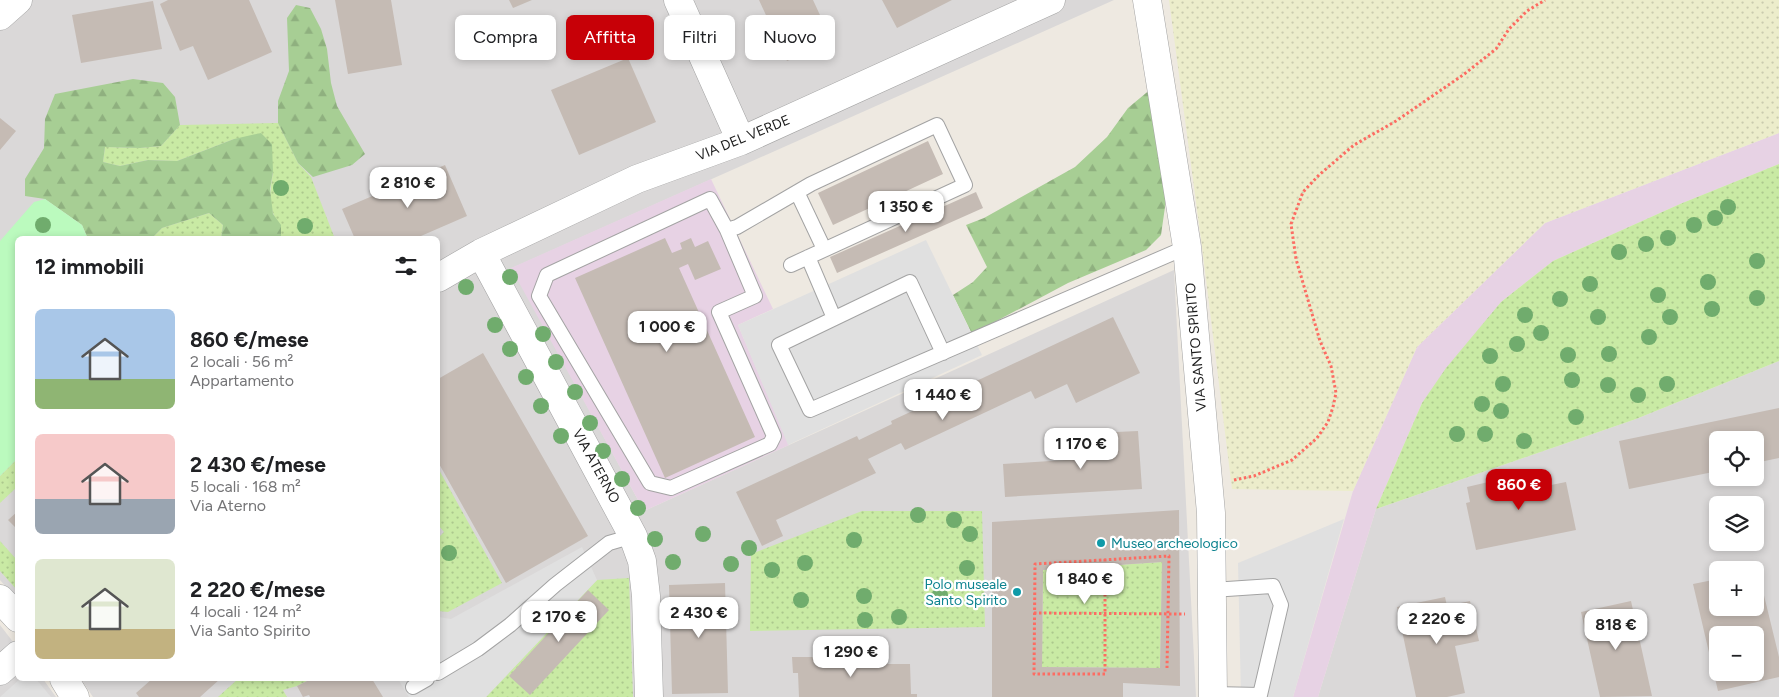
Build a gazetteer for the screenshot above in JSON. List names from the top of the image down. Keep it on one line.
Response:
{"streets":{"street":["VIA DEL VERDE","VIA SANTO SPIRITO","VIA ATERNO"]},"crossings":[["VIA DEL VERDE","VIA ATERNO"]],"places":["Museo archeologico","Polo museale Santo Spirito"],"page":{"chip":["Compra","Affitta","Filtri","Nuovo"],"price":["2 810 €","1 350 €","1 000 €","1 440 €","1 170 €","860 €","1 840 €","2 430 €","2 170 €","2 220 €","818 €","1 290 €"],"heading":"12 immobili","list":[{"name":"860 €/mese","note":"2 locali · 56 m² · Appartamento"},{"name":"2 430 €/mese","note":"5 locali · 168 m² · Via Aterno"},{"name":"2 220 €/mese","note":"4 locali · 124 m² · Via Santo Spirito"}],"map_buttons":["+","−"]}}
